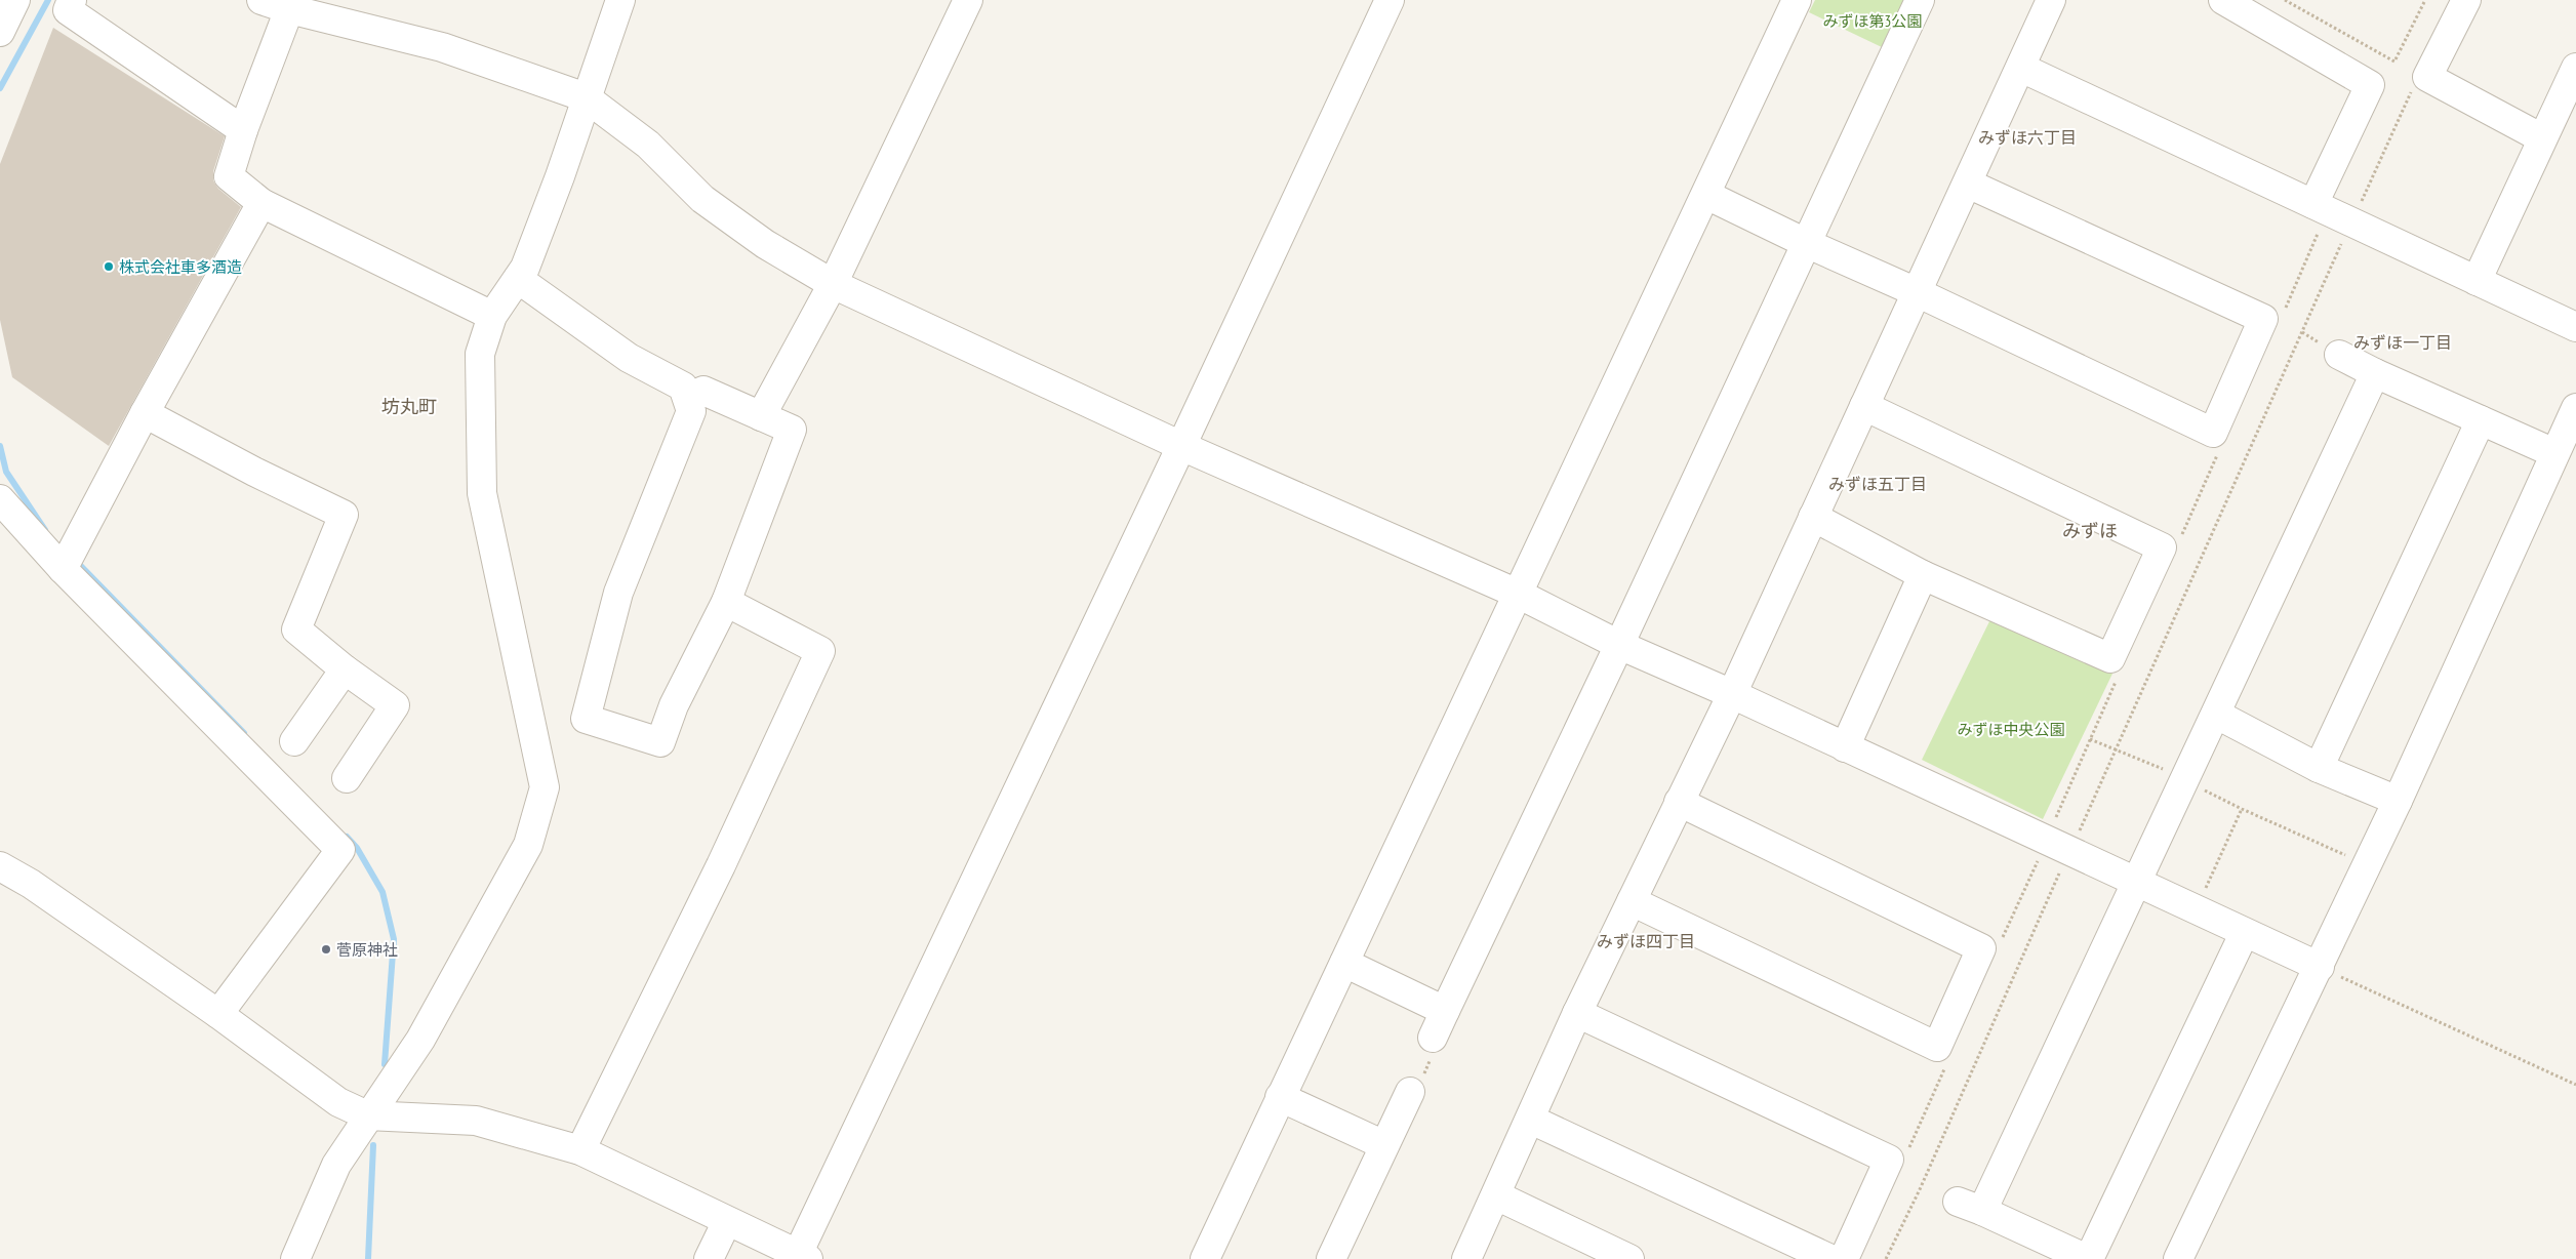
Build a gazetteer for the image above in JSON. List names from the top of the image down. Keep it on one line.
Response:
{"districts":["みずほ六丁目","みずほ一丁目","坊丸町","みずほ五丁目","みずほ","みずほ四丁目"],"parks":["みずほ第3公園","みずほ中央公園"],"places":["株式会社車多酒造","菅原神社"]}
